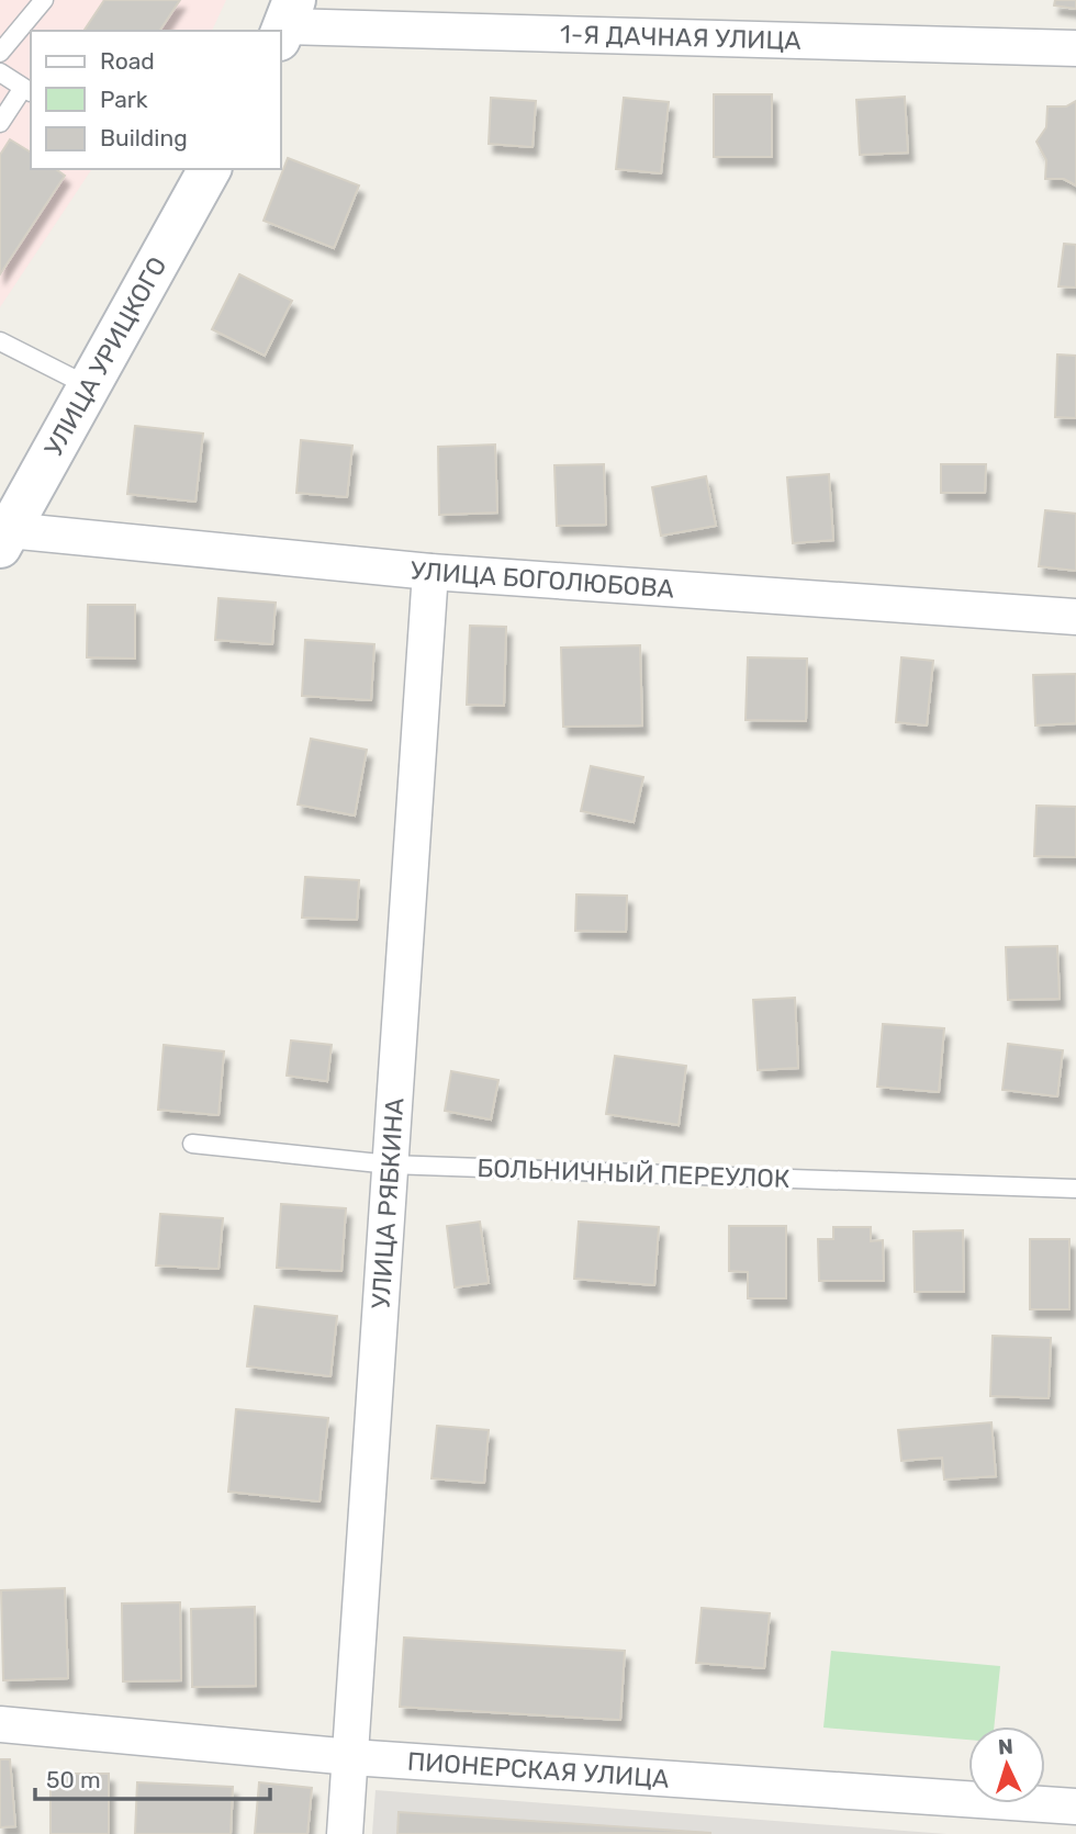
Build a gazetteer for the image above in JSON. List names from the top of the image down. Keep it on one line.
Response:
{"streets":{"street":["1-Я ДАЧНАЯ УЛИЦА","УЛИЦА УРИЦКОГО","УЛИЦА БОГОЛЮБОВА","УЛИЦА РЯБКИНА","ПИОНЕРСКАЯ УЛИЦА"],"lane":["БОЛЬНИЧНЫЙ ПЕРЕУЛОК"]},"crossings":[["УЛИЦА УРИЦКОГО","УЛИЦА БОГОЛЮБОВА"],["УЛИЦА БОГОЛЮБОВА","УЛИЦА РЯБКИНА"],["БОЛЬНИЧНЫЙ ПЕРЕУЛОК","УЛИЦА РЯБКИНА"],["УЛИЦА РЯБКИНА","ПИОНЕРСКАЯ УЛИЦА"]],"legend":["Road","Park","Building"],"scale_bar":"50 m","north":"top"}
